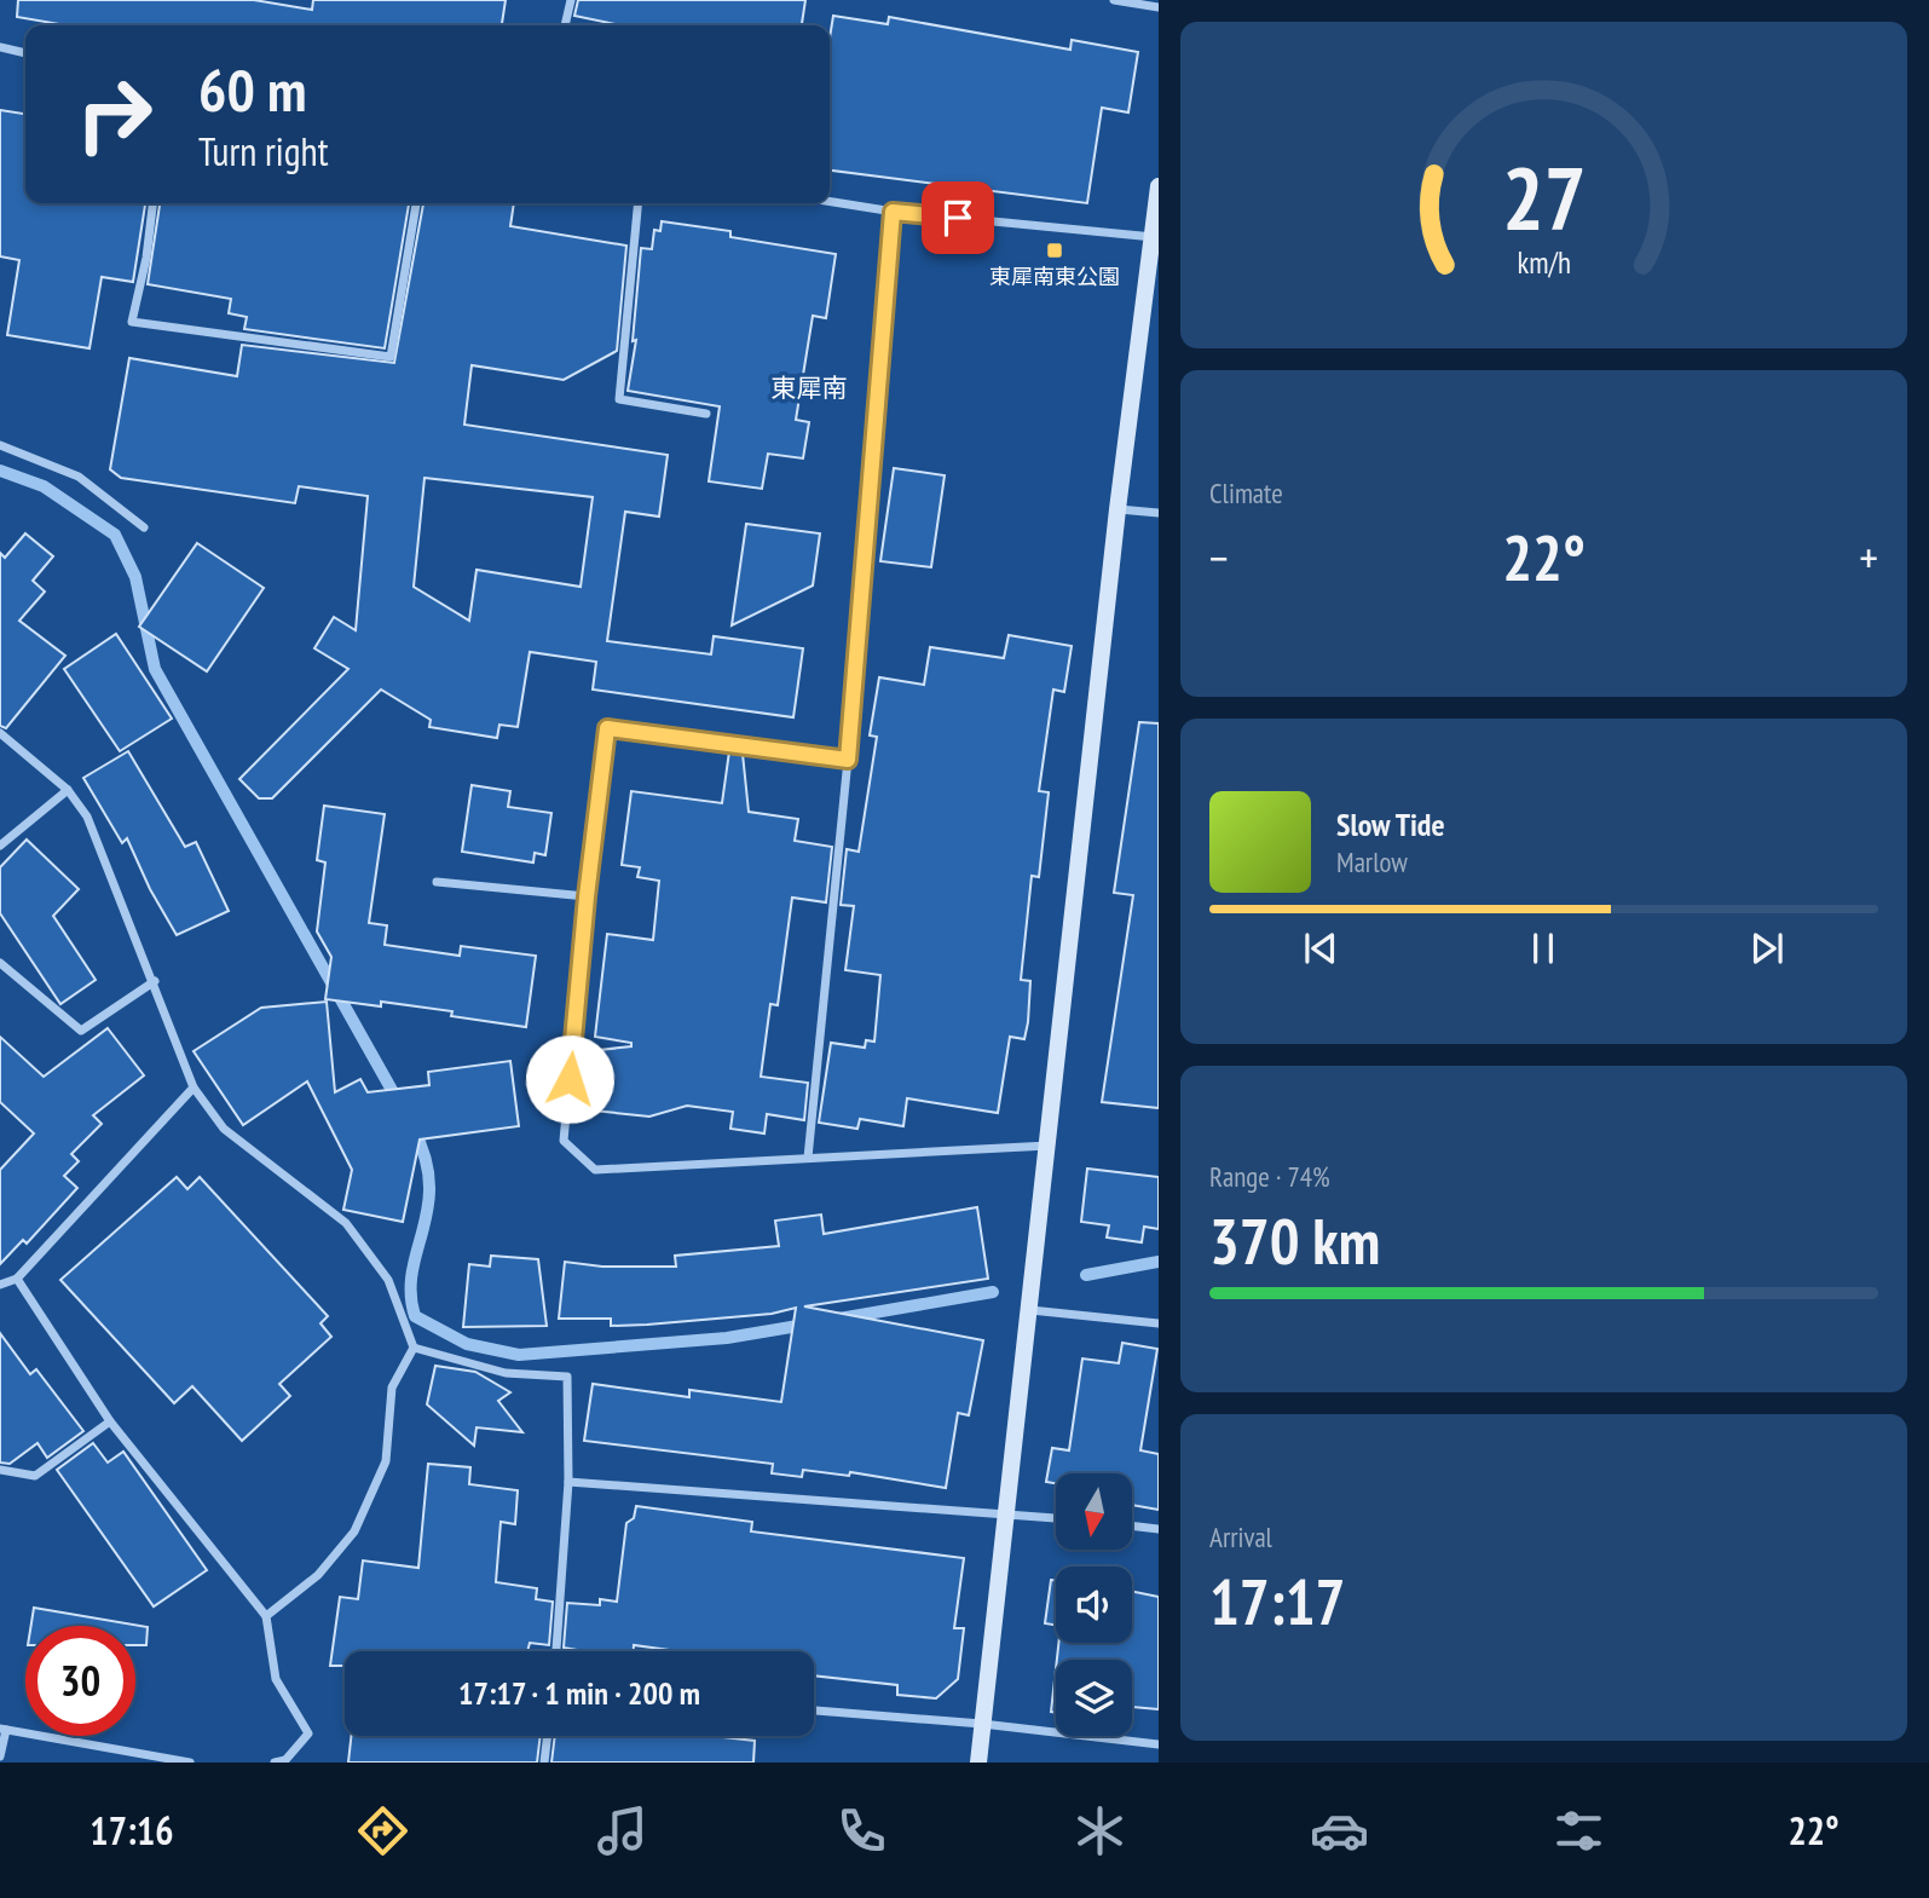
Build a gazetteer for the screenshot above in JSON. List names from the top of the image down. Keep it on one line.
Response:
{"districts":["東犀南"],"places":{"transit":["東犀南東公園"]},"north":"bottom","page":{"turn":["60 m","Turn right"],"tile":["Climate",["Range · 74%","370 km"],["Arrival","17:17"]],"heat":["−","22°","+"],"song":["Slow Tide","Marlow"],"limit":"30","trip":"17:17 · 1 min · 200 m","tabs":["17:16","22°"],"gauge":["27","km/h"]}}
